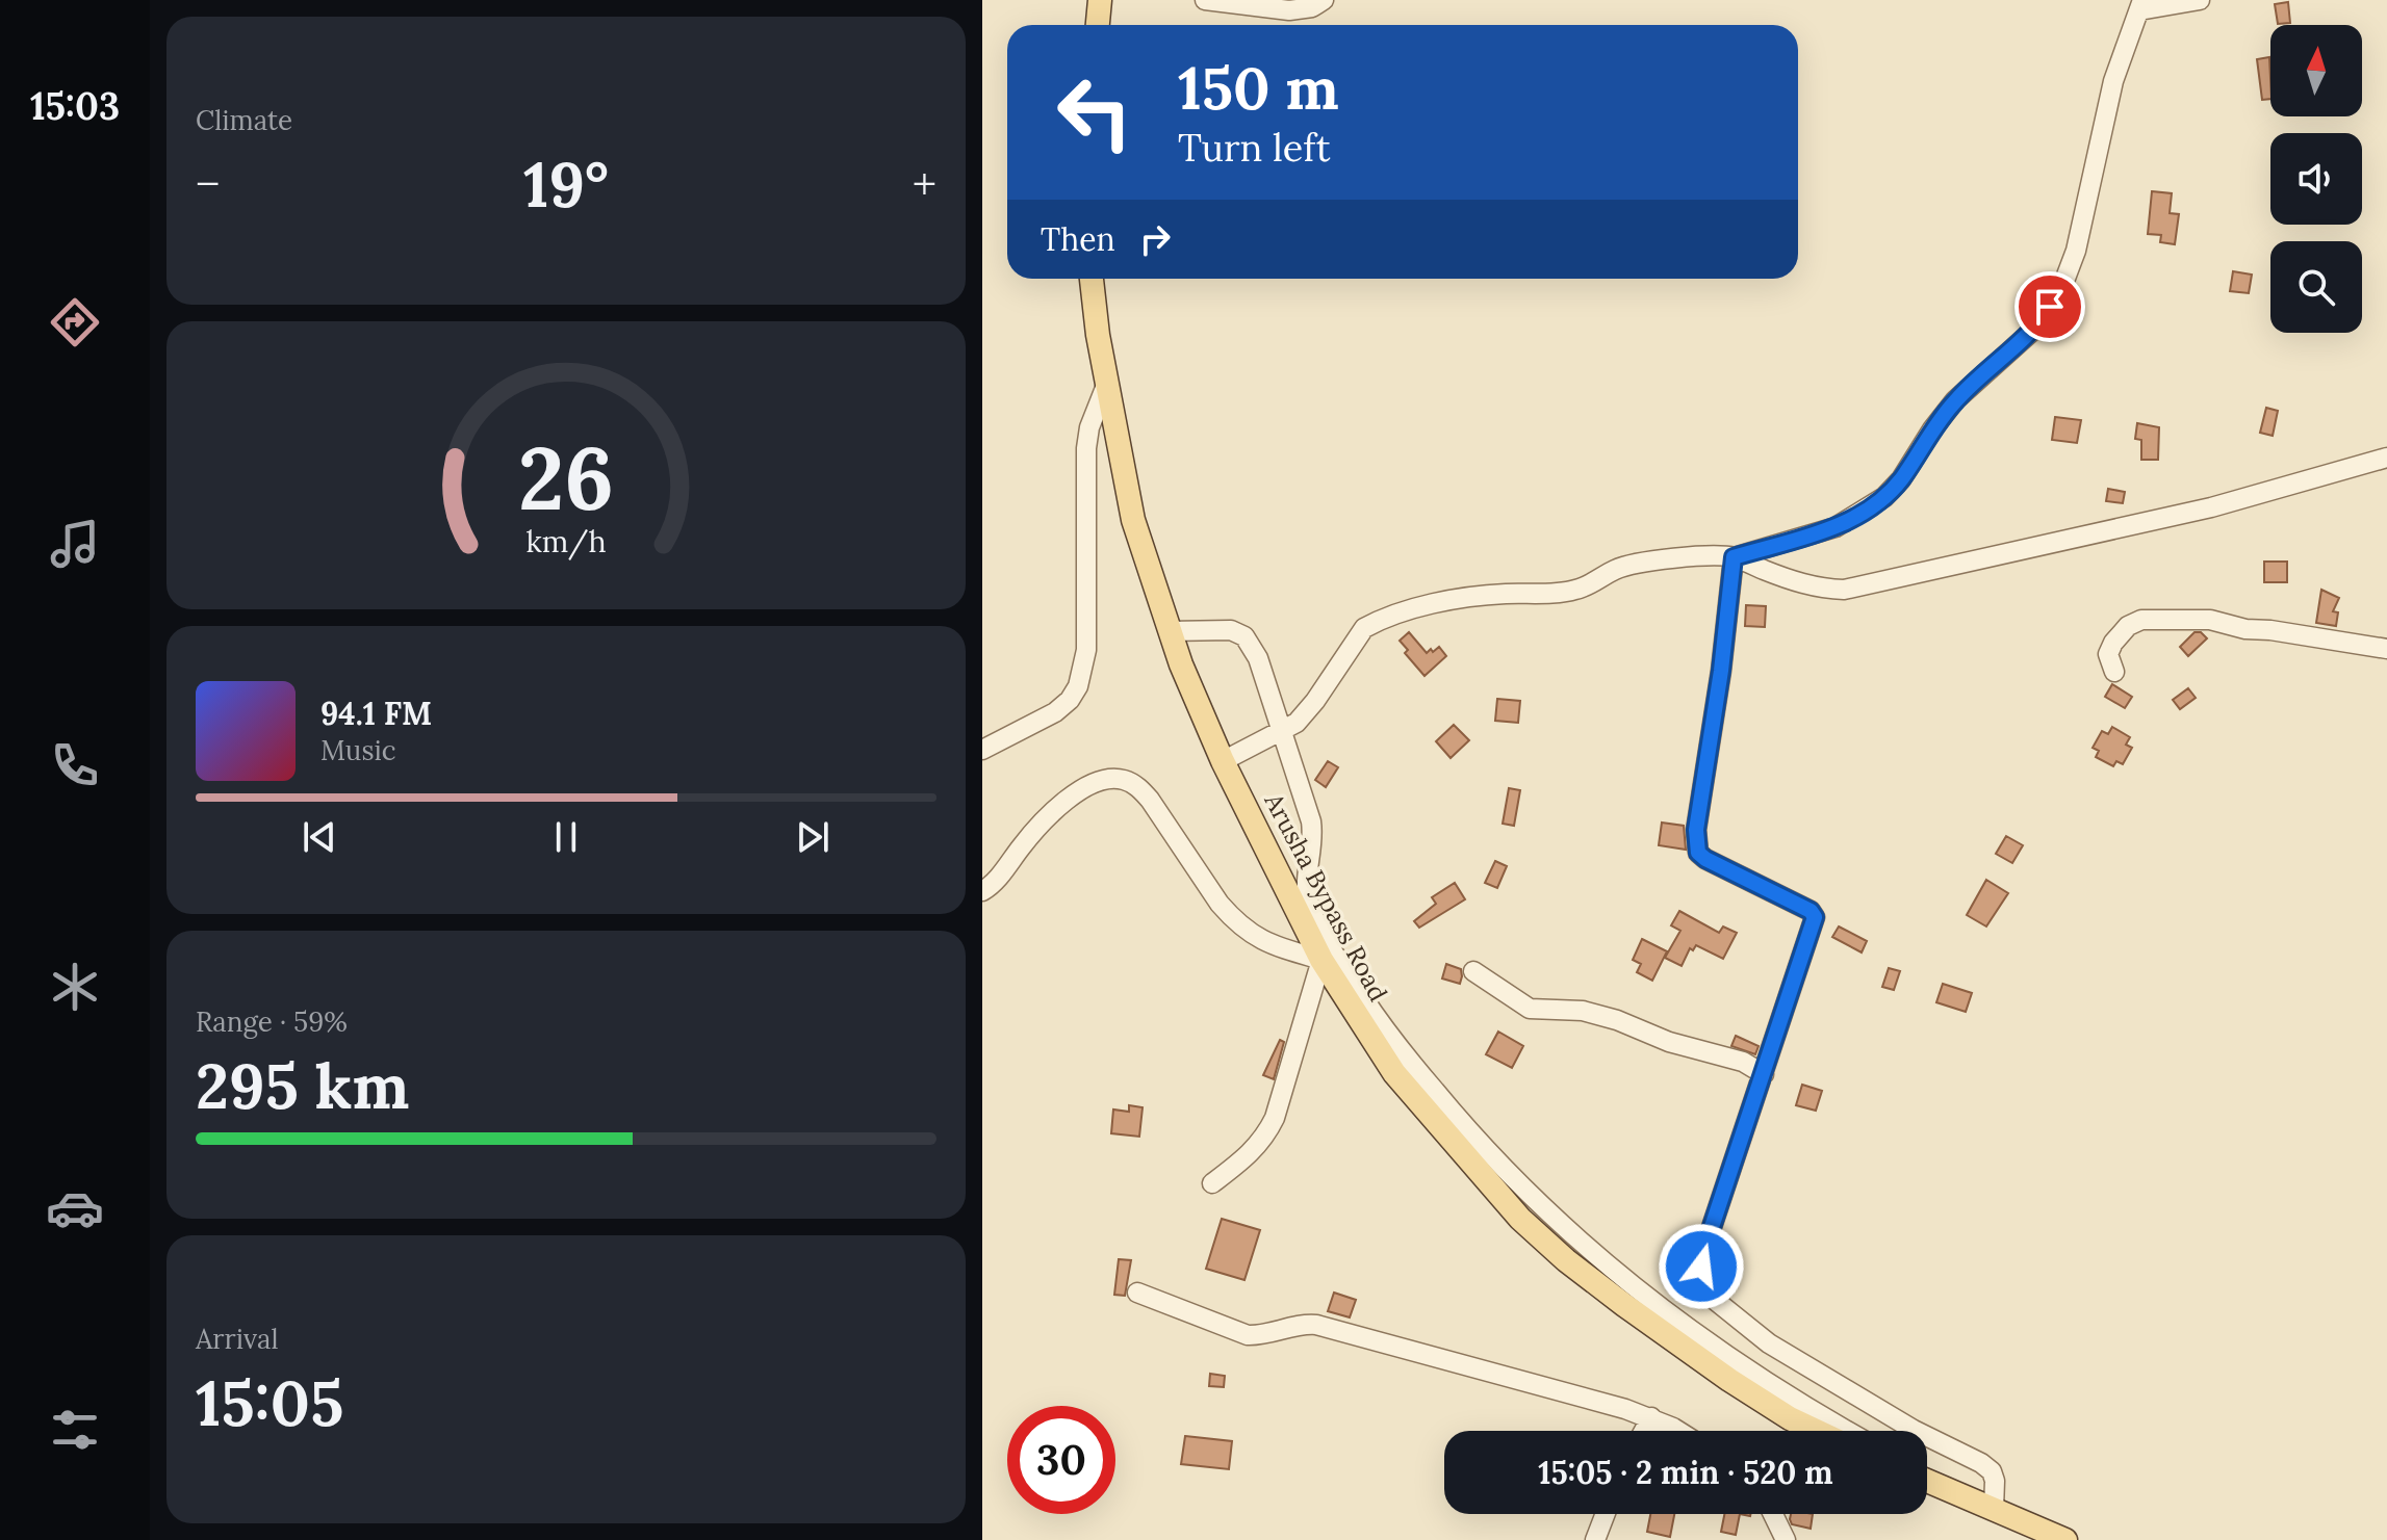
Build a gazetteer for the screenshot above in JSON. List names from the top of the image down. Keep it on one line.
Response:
{"streets":{"main road":["Arusha Bypass Road"]},"north":"top","page":{"tabs":"15:03","tile":["Climate",["Range · 59%","295 km"],["Arrival","15:05"]],"turn":["150 m","Turn left"],"heat":["−","19°","+"],"then":"Then","song":["94.1 FM","Music"],"limit":"30","trip":"15:05 · 2 min · 520 m","gauge":["26","km/h"]}}
